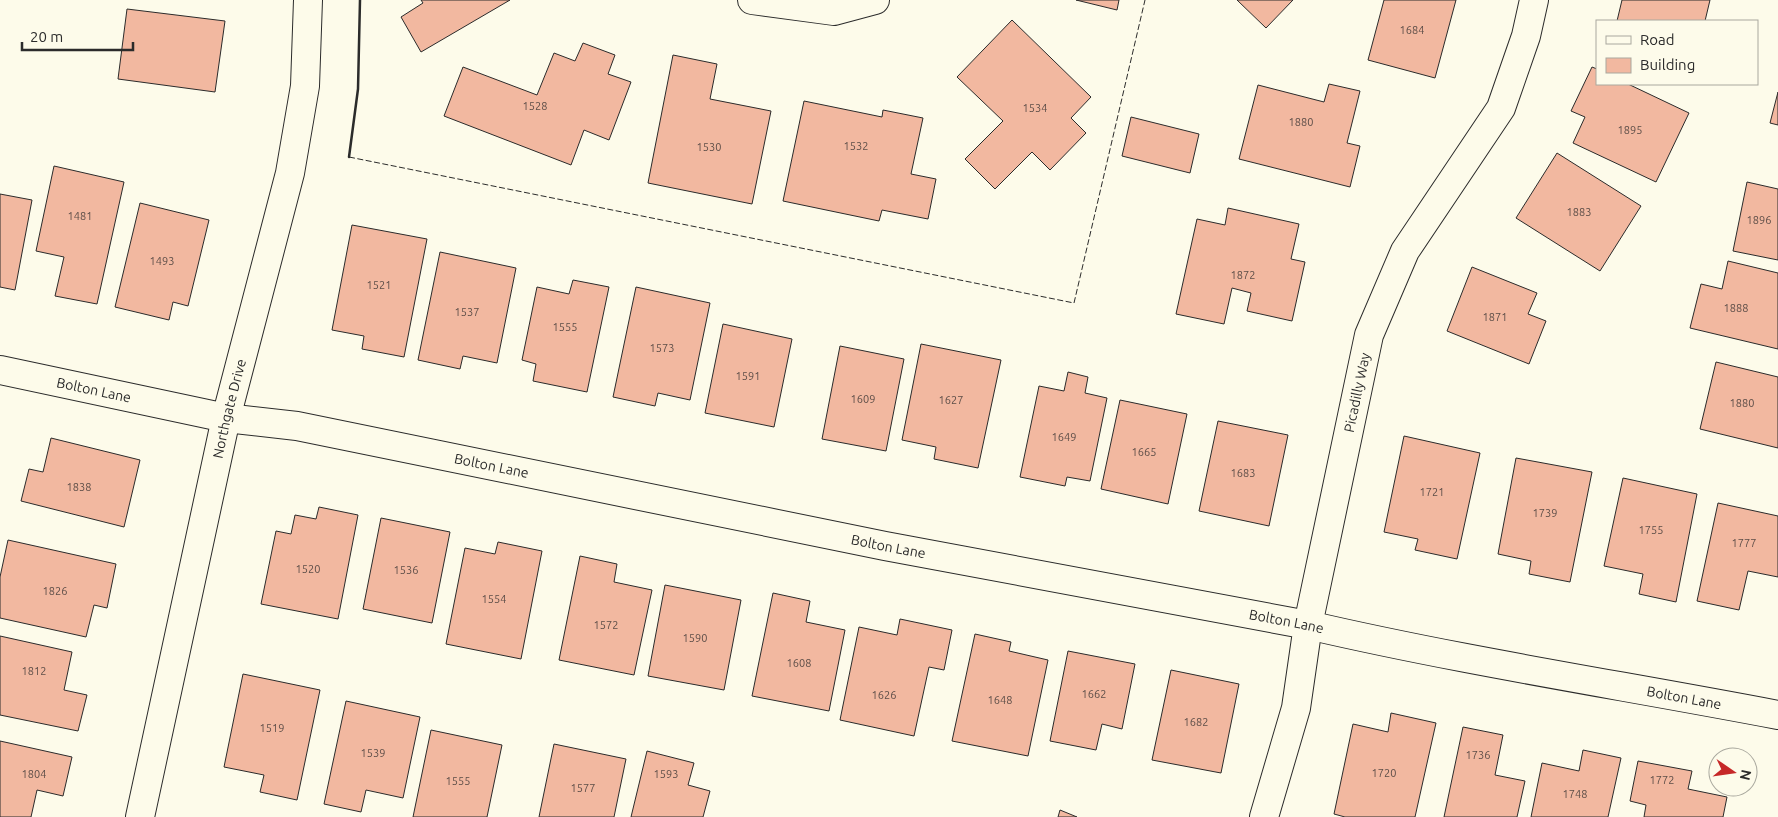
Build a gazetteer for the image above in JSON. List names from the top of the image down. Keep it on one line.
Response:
{"streets":{"street":["Bolton Lane","Picadilly Way","Northgate Drive"]},"crossings":[["Bolton Lane","Picadilly Way"],["Bolton Lane","Northgate Drive"]],"house_numbers":["1684","1528","1534","1880","1895","1532","1530","1883","1481","1896","1493","1872","1521","1888","1537","1871","1555","1573","1591","1609","1627","1880","1649","1665","1683","1838","1721","1739","1755","1777","1520","1536","1826","1554","1572","1590","1608","1812","1662","1626","1648","1682","1519","1539","1736","1720","1804","1593","1772","1555","1577","1748"],"legend":["Road","Building"],"scale_bar":"20 m","north":"right"}
